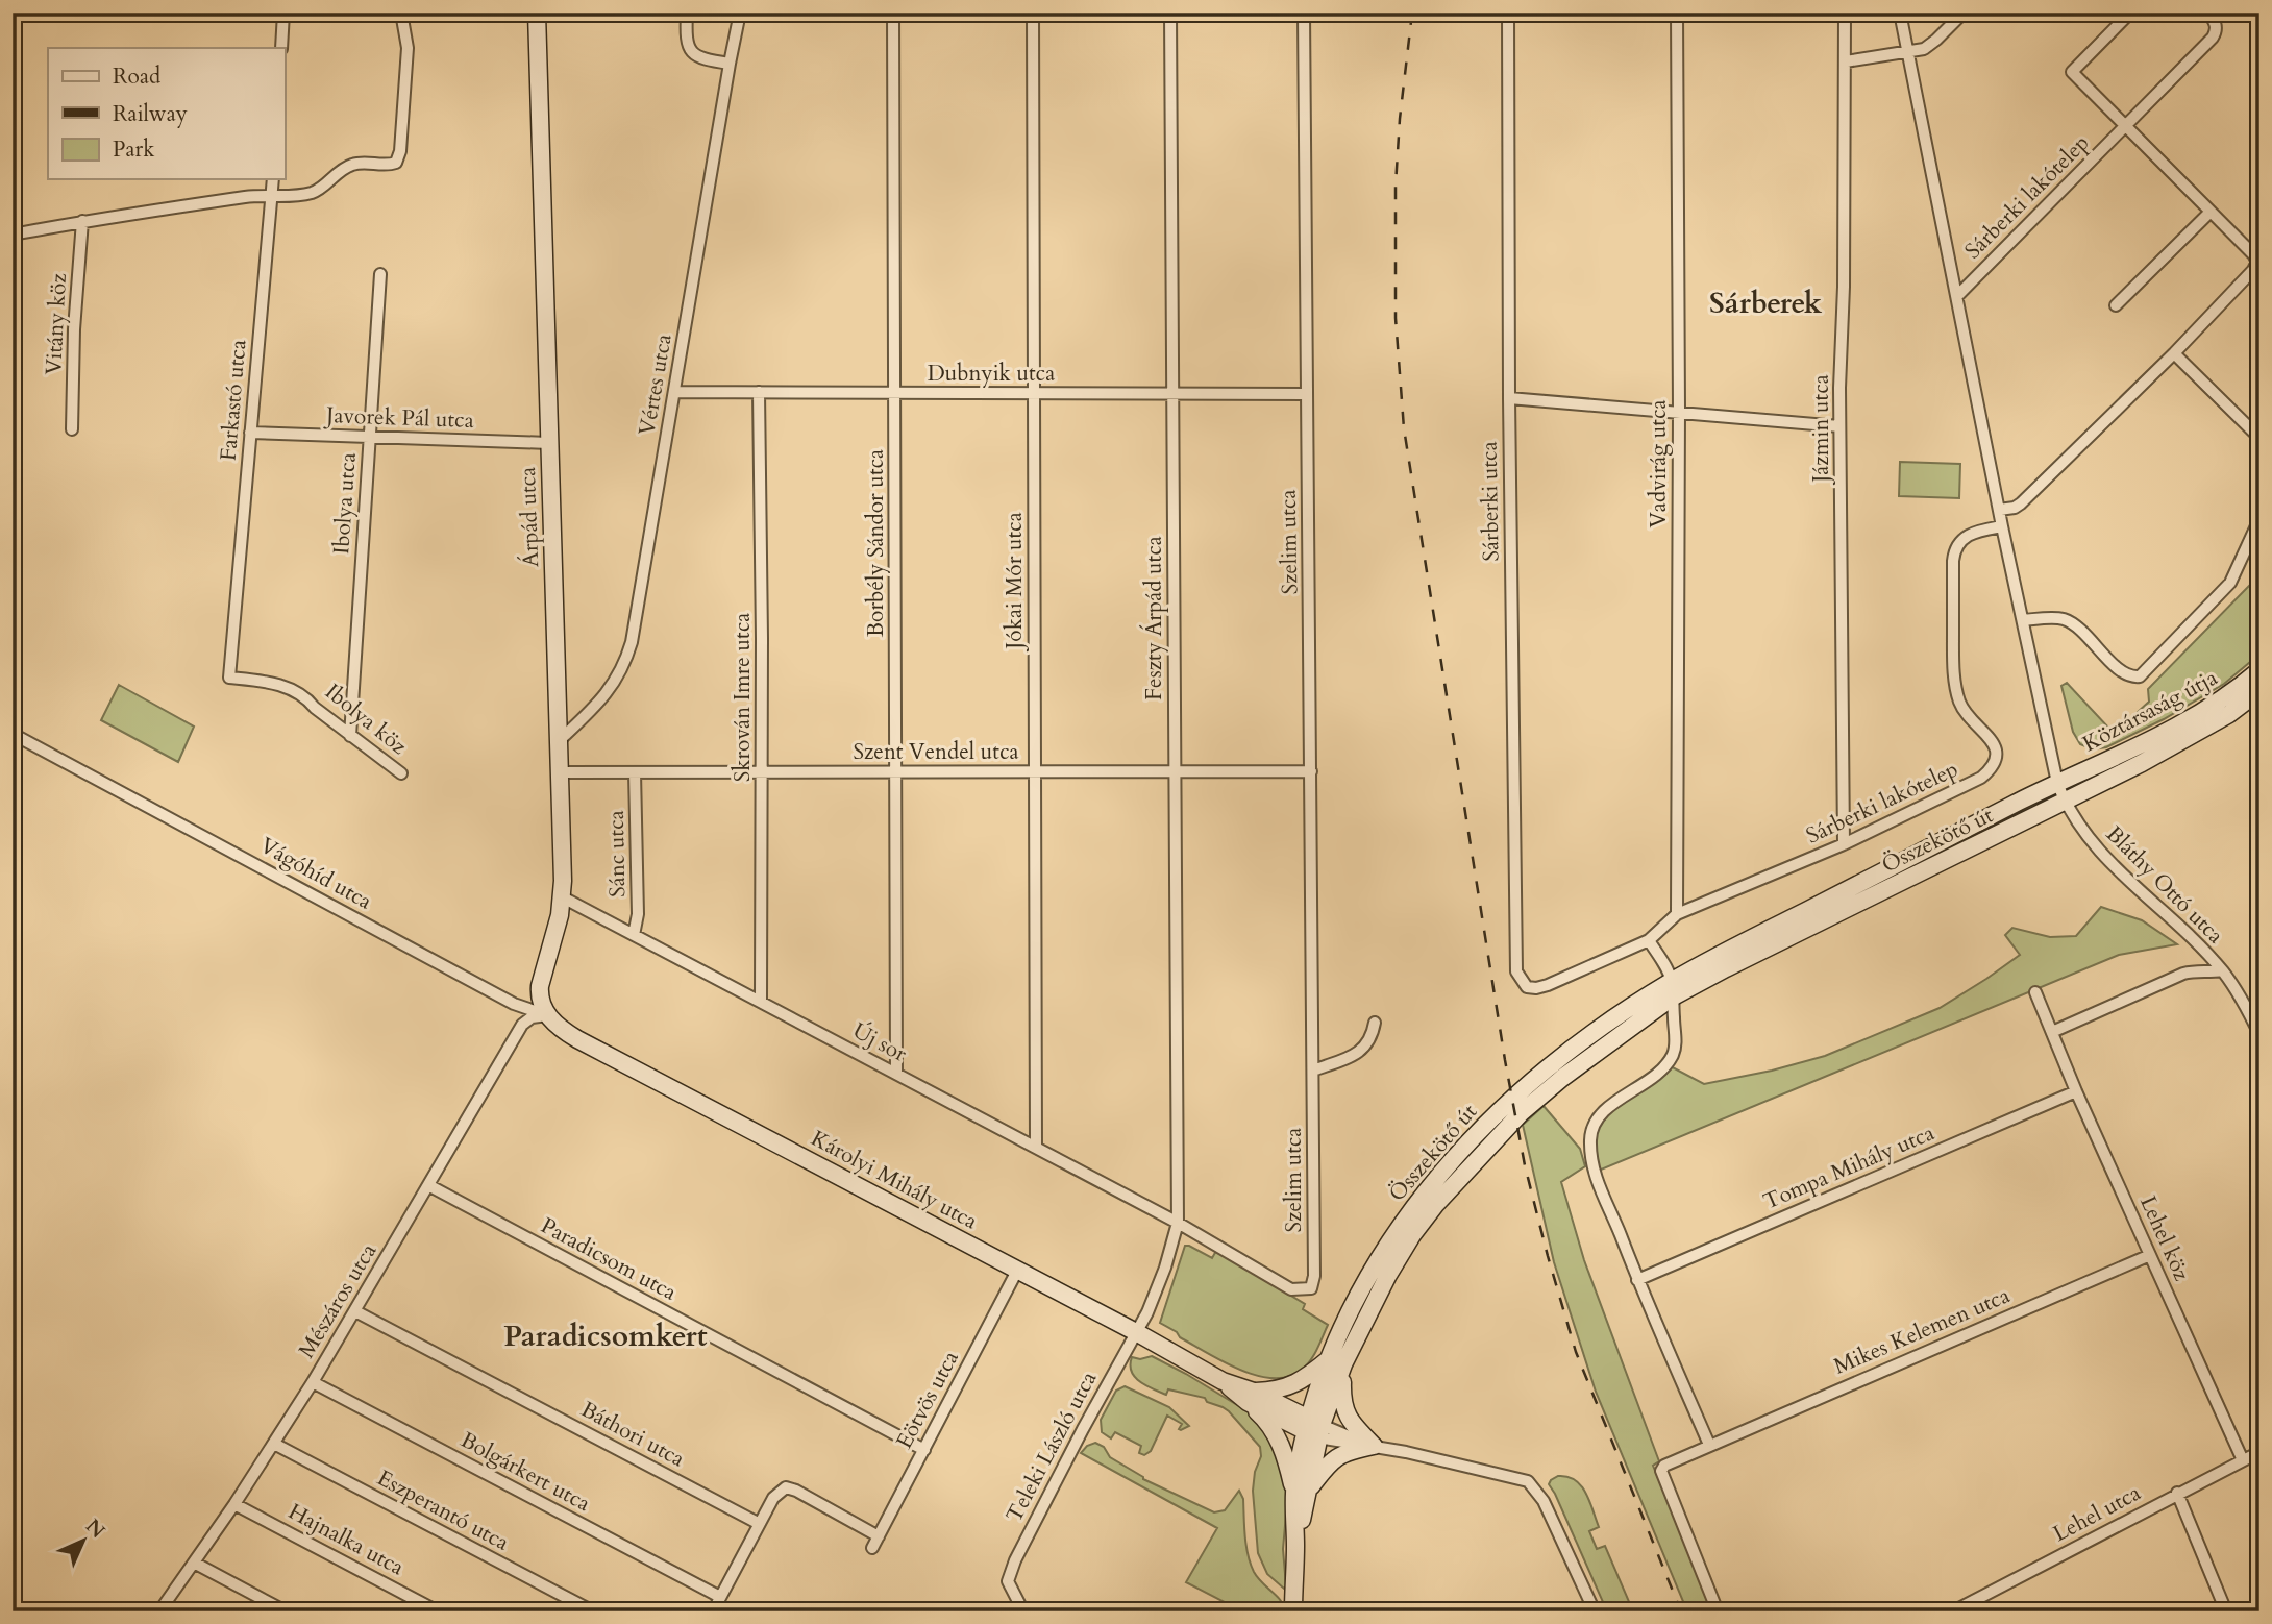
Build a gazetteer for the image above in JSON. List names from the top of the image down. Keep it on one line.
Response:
{"streets":{"street":["Sárberki lakótelep","Vitány köz","Dubnyik utca","Vértes utca","Farkastó utca","Javorek Pál utca","Jázmin utca","Vadvirág utca","Sárberki utca","Ibolya utca","Árpád utca","Szelim utca","Borbély Sándor utca","Jókai Mór utca","Feszty Árpád utca","Skrován Imre utca","Köztársaság útja","Ibolya köz","Szent Vendel utca","Összekötő út","Sánc utca","Vágóhíd utca","Bláthy Ottó utca","Új sor","Tompa Mihály utca","Károlyi Mihály utca","Lehel köz","Paradicsom utca","Mészáros utca","Mikes Kelemen utca","Eötvös utca","Báthori utca","Teleki László utca","Bolgárkert utca","Eszperantó utca","Lehel utca","Hajnalka utca"]},"crossings":[["Sárberki lakótelep","Jázmin utca"],["Sárberki lakótelep","Vadvirág utca"],["Sárberki lakótelep","Sárberki utca"],["Sárberki lakótelep","Bláthy Ottó utca"],["Dubnyik utca","Vértes utca"],["Dubnyik utca","Szelim utca"],["Dubnyik utca","Borbély Sándor utca"],["Dubnyik utca","Jókai Mór utca"],["Dubnyik utca","Feszty Árpád utca"],["Dubnyik utca","Skrován Imre utca"],["Vértes utca","Árpád utca"],["Farkastó utca","Javorek Pál utca"],["Farkastó utca","Ibolya köz"],["Javorek Pál utca","Ibolya utca"],["Javorek Pál utca","Árpád utca"],["Ibolya utca","Ibolya köz"],["Árpád utca","Szent Vendel utca"],["Árpád utca","Vágóhíd utca"],["Árpád utca","Új sor"],["Árpád utca","Károlyi Mihály utca"],["Árpád utca","Mészáros utca"],["Szelim utca","Szent Vendel utca"],["Szelim utca","Új sor"],["Borbély Sándor utca","Szent Vendel utca"],["Borbély Sándor utca","Új sor"],["Jókai Mór utca","Szent Vendel utca"],["Jókai Mór utca","Új sor"],["Feszty Árpád utca","Szent Vendel utca"],["Feszty Árpád utca","Új sor"],["Feszty Árpád utca","Teleki László utca"],["Skrován Imre utca","Szent Vendel utca"],["Skrován Imre utca","Új sor"],["Köztársaság útja","Összekötő út"],["Köztársaság útja","Bláthy Ottó utca"],["Szent Vendel utca","Sánc utca"],["Összekötő út","Bláthy Ottó utca"],["Összekötő út","Károlyi Mihály utca"],["Sánc utca","Új sor"],["Vágóhíd utca","Károlyi Mihály utca"],["Vágóhíd utca","Mészáros utca"],["Új sor","Teleki László utca"],["Tompa Mihály utca","Lehel köz"],["Károlyi Mihály utca","Mészáros utca"],["Károlyi Mihály utca","Eötvös utca"],["Károlyi Mihály utca","Teleki László utca"],["Lehel köz","Mikes Kelemen utca"],["Lehel köz","Lehel utca"],["Paradicsom utca","Mészáros utca"],["Paradicsom utca","Eötvös utca"],["Mészáros utca","Báthori utca"],["Mészáros utca","Bolgárkert utca"],["Mészáros utca","Eszperantó utca"],["Mészáros utca","Hajnalka utca"]],"districts":["Sárberek","Paradicsomkert"],"legend":["Road","Railway","Park"],"north":"top right"}
